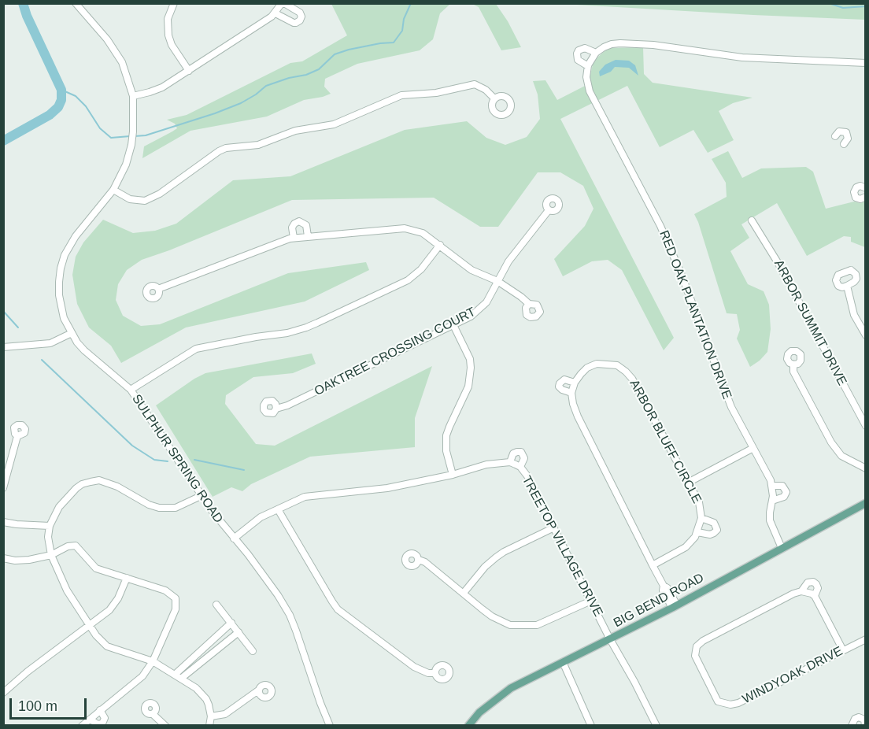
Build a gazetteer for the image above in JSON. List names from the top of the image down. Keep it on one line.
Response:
{"streets":{"main road":["BIG BEND ROAD"],"street":["RED OAK PLANTATION DRIVE","ARBOR SUMMIT DRIVE","OAKTREE CROSSING COURT","ARBOR BLUFF CIRCLE","SULPHUR SPRING ROAD","TREETOP VILLAGE DRIVE","WINDYOAK DRIVE"]},"crossings":[["RED OAK PLANTATION DRIVE","BIG BEND ROAD"],["ARBOR BLUFF CIRCLE","BIG BEND ROAD"],["SULPHUR SPRING ROAD","TREETOP VILLAGE DRIVE"],["TREETOP VILLAGE DRIVE","BIG BEND ROAD"]],"scale_bar":"100 m"}
